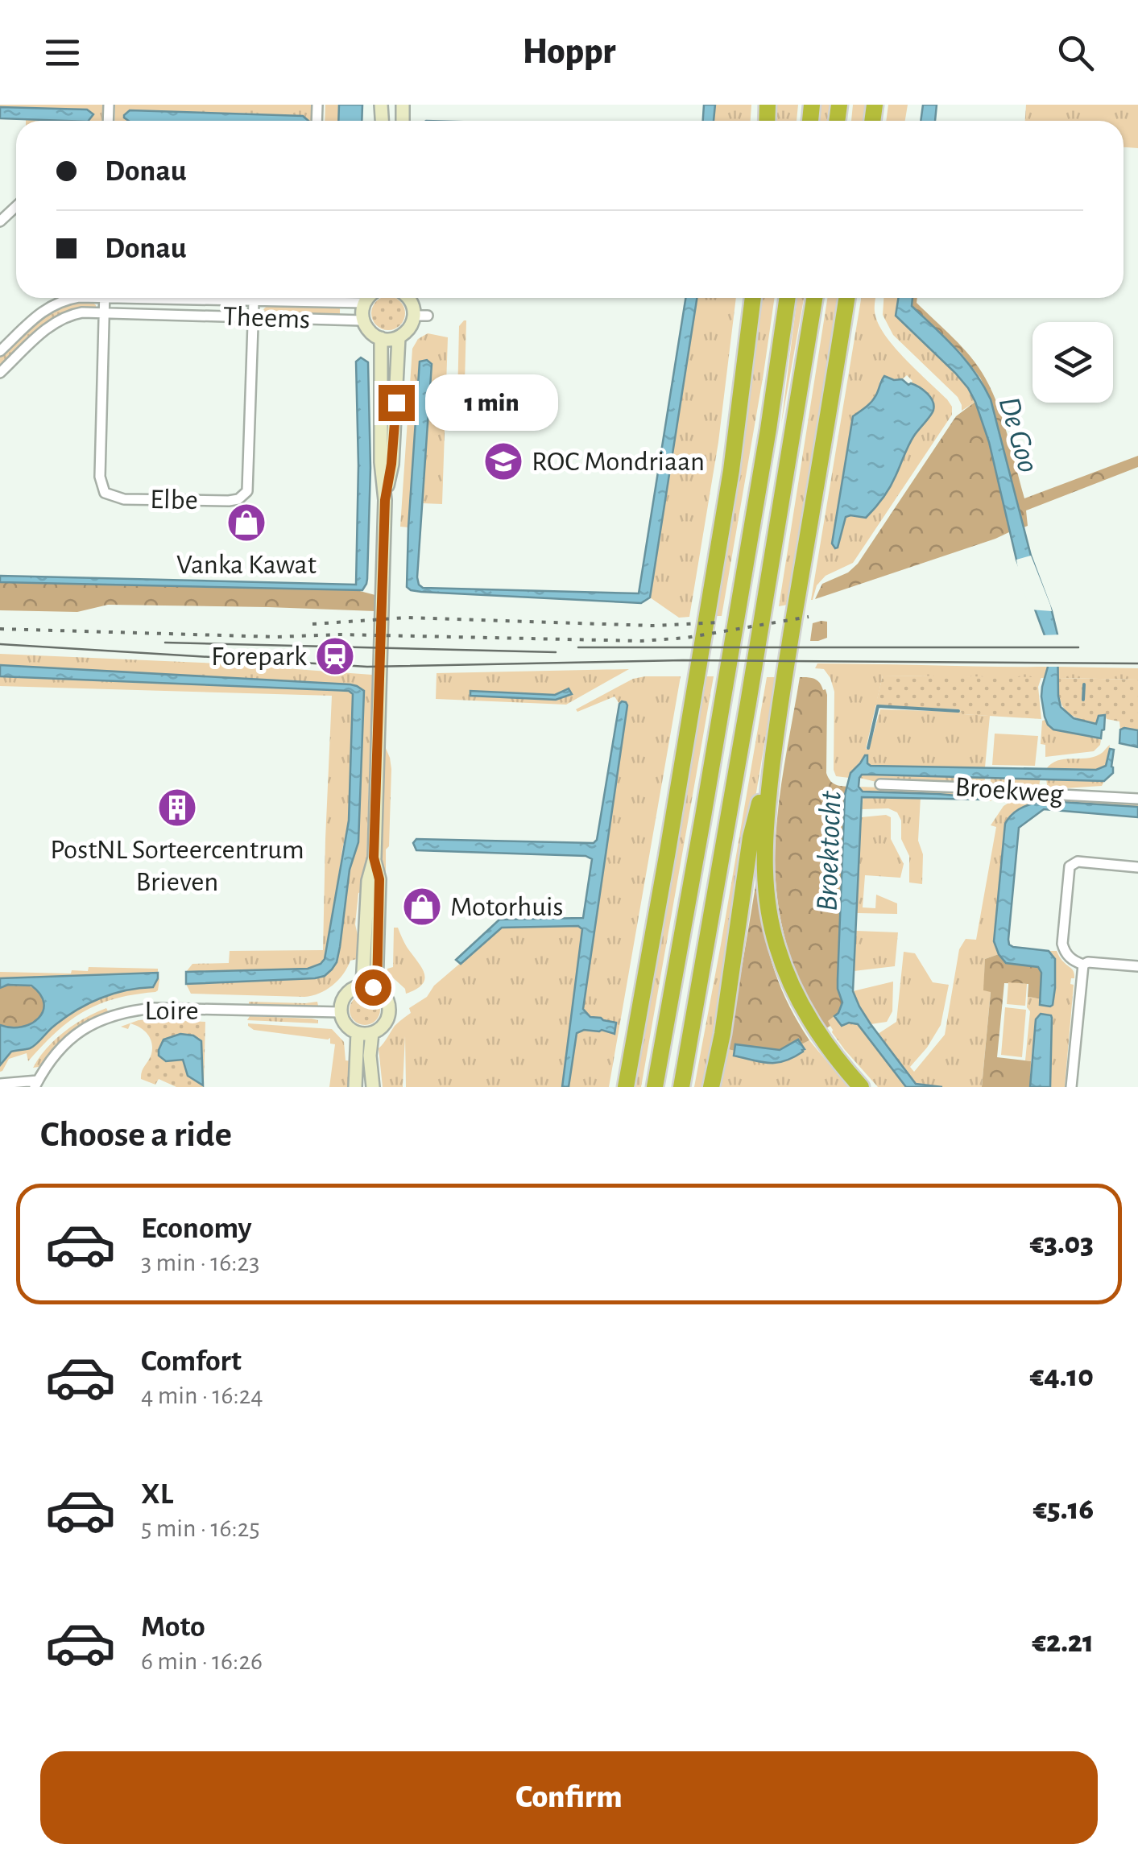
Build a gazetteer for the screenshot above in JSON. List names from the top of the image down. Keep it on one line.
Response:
{"streets":{"street":["Theems","Elbe","Broekweg","Loire"]},"crossings":[["Theems","Elbe"]],"water":["De Goo","Broektocht"],"places":{"school or university":["ROC Mondriaan"],"shop":["Vanka Kawat","Motorhuis"],"station":["Forepark"],"building":["PostNL Sorteercentrum Brieven"]},"page":{"header":"Hoppr","banner":["Donau","Donau"],"bubble":"1 min","heading":"Choose a ride","list":[{"name":"Economy","note":"3 min · 16:23","value":"€3.03"},{"name":"Comfort","note":"4 min · 16:24","value":"€4.10"},{"name":"XL","note":"5 min · 16:25","value":"€5.16"},{"name":"Moto","note":"6 min · 16:26","value":"€2.21"}],"buttons":"Confirm"}}
